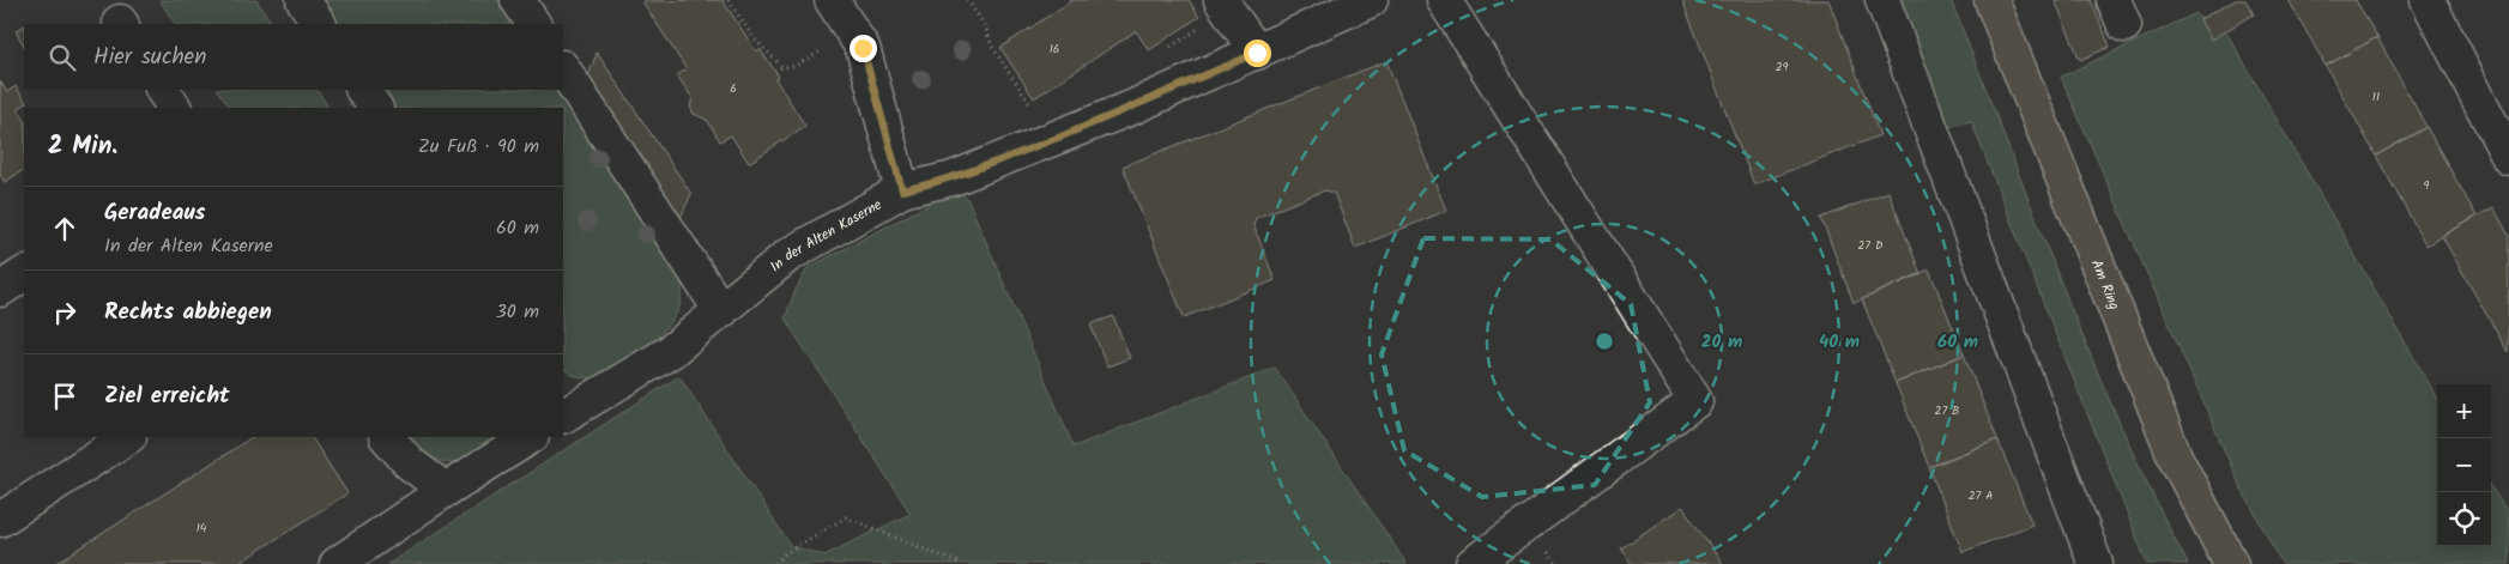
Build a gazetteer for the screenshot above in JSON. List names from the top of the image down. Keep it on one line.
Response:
{"streets":{"main road":["Am Ring"],"street":["In der Alten Kaserne"]},"house_numbers":["16","29","6","11","9","27 D","27 B","27 A","14"],"page":{"search":"Hier suchen","heading":["2 Min.","Zu Fuß · 90 m"],"list":[["Geradeaus","In der Alten Kaserne","60 m"],["Rechts abbiegen","30 m"],"Ziel erreicht"],"map_buttons":["+","−"]},"rings":["20 m","40 m","60 m"]}
